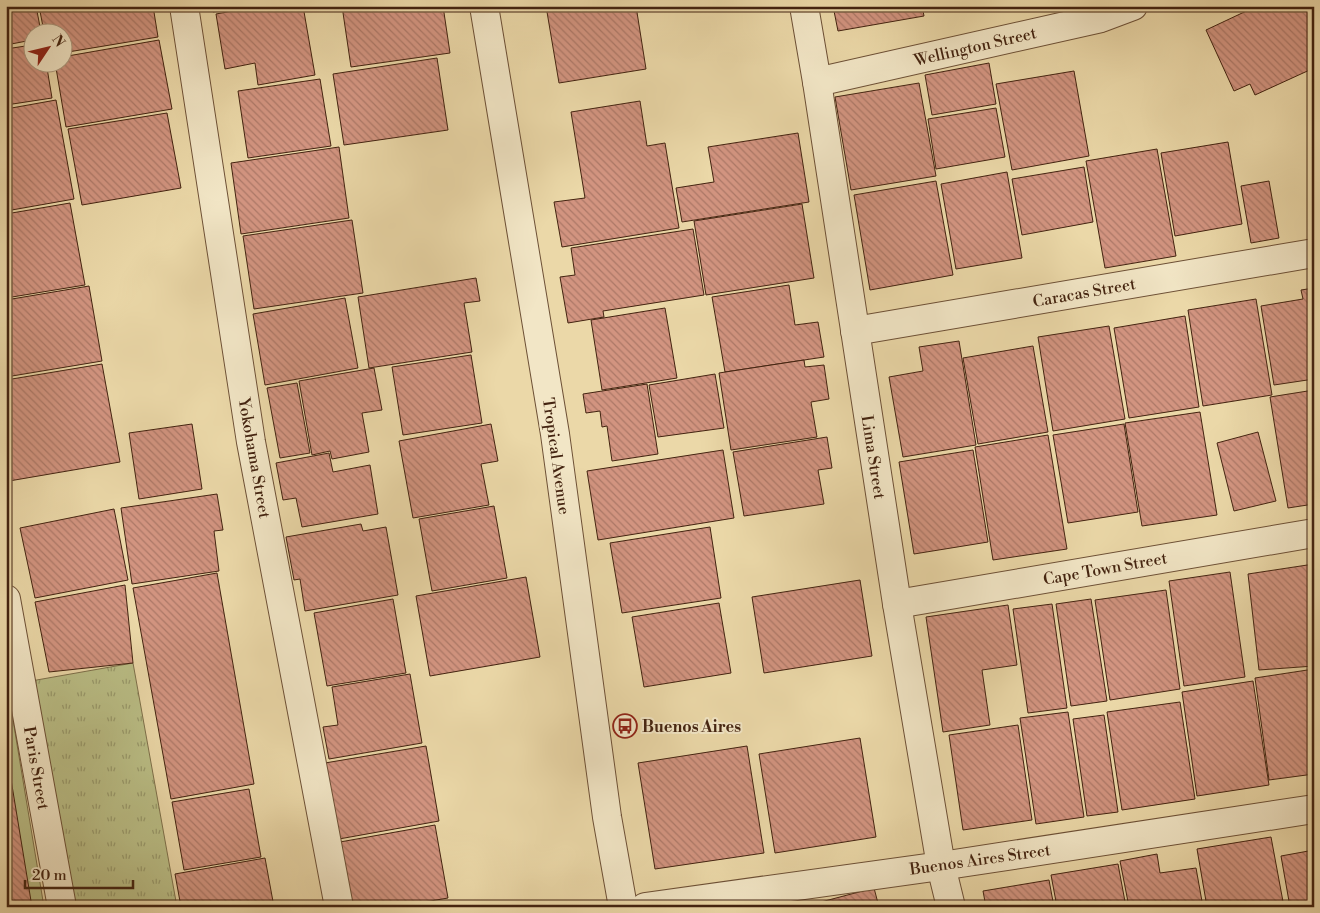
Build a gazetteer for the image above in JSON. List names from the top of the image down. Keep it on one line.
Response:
{"streets":{"street":["Wellington Street","Caracas Street","Tropical Avenue","Lima Street","Yokohama Street","Cape Town Street","Paris Street","Buenos Aires Street"]},"crossings":[["Wellington Street","Lima Street"],["Caracas Street","Lima Street"],["Lima Street","Cape Town Street"],["Lima Street","Buenos Aires Street"]],"places":{"bus stop":["Buenos Aires"]},"scale_bar":"20 m","north":"top right"}
